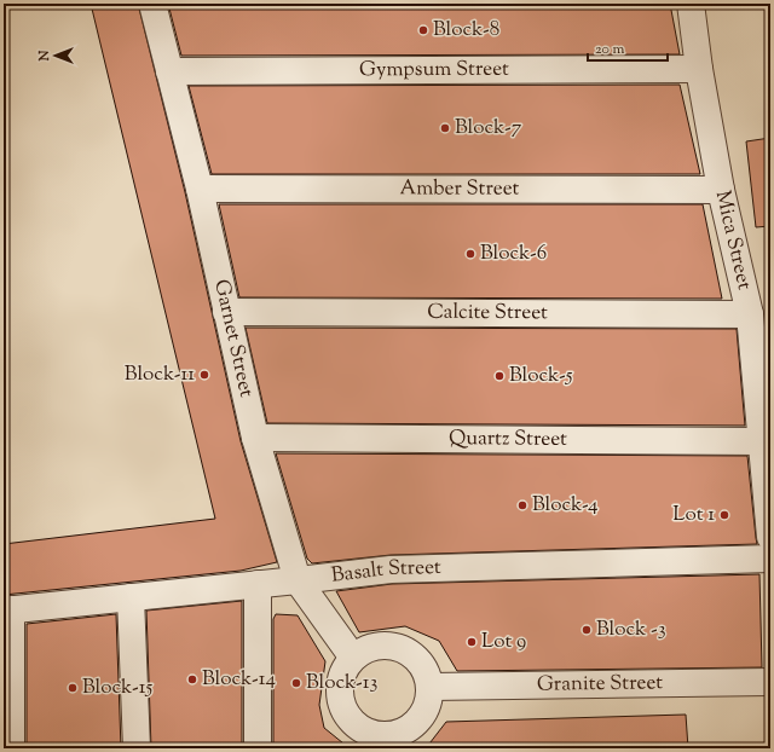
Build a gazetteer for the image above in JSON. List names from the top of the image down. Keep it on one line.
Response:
{"streets":{"street":["Gympsum Street","Amber Street","Mica Street","Calcite Street","Garnet Street","Quartz Street","Basalt Street","Granite Street"]},"crossings":[["Gympsum Street","Mica Street"],["Gympsum Street","Garnet Street"],["Amber Street","Mica Street"],["Amber Street","Garnet Street"],["Mica Street","Calcite Street"],["Mica Street","Quartz Street"],["Calcite Street","Garnet Street"],["Garnet Street","Quartz Street"],["Garnet Street","Basalt Street"],["Garnet Street","Granite Street"]],"places":["Block-8","Block-7","Block-6","Block-11","Block-5","Block-4","Lot 1","Block -3","Lot 9","Block-14","Block-13","Block-15"],"scale_bar":"20 m","north":"left"}
